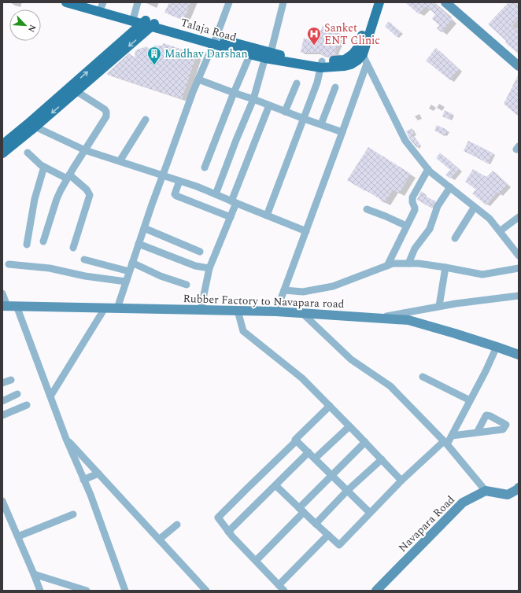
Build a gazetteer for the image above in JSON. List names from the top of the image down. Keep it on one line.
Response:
{"streets":{"main road":["Talaja Road"],"street":["Rubber Factory to Navapara road","Navapara Road"]},"places":{"hospital":["Sanket ENT Clinic"],"building":["Madhav Darshan"]},"north":"bottom right"}
